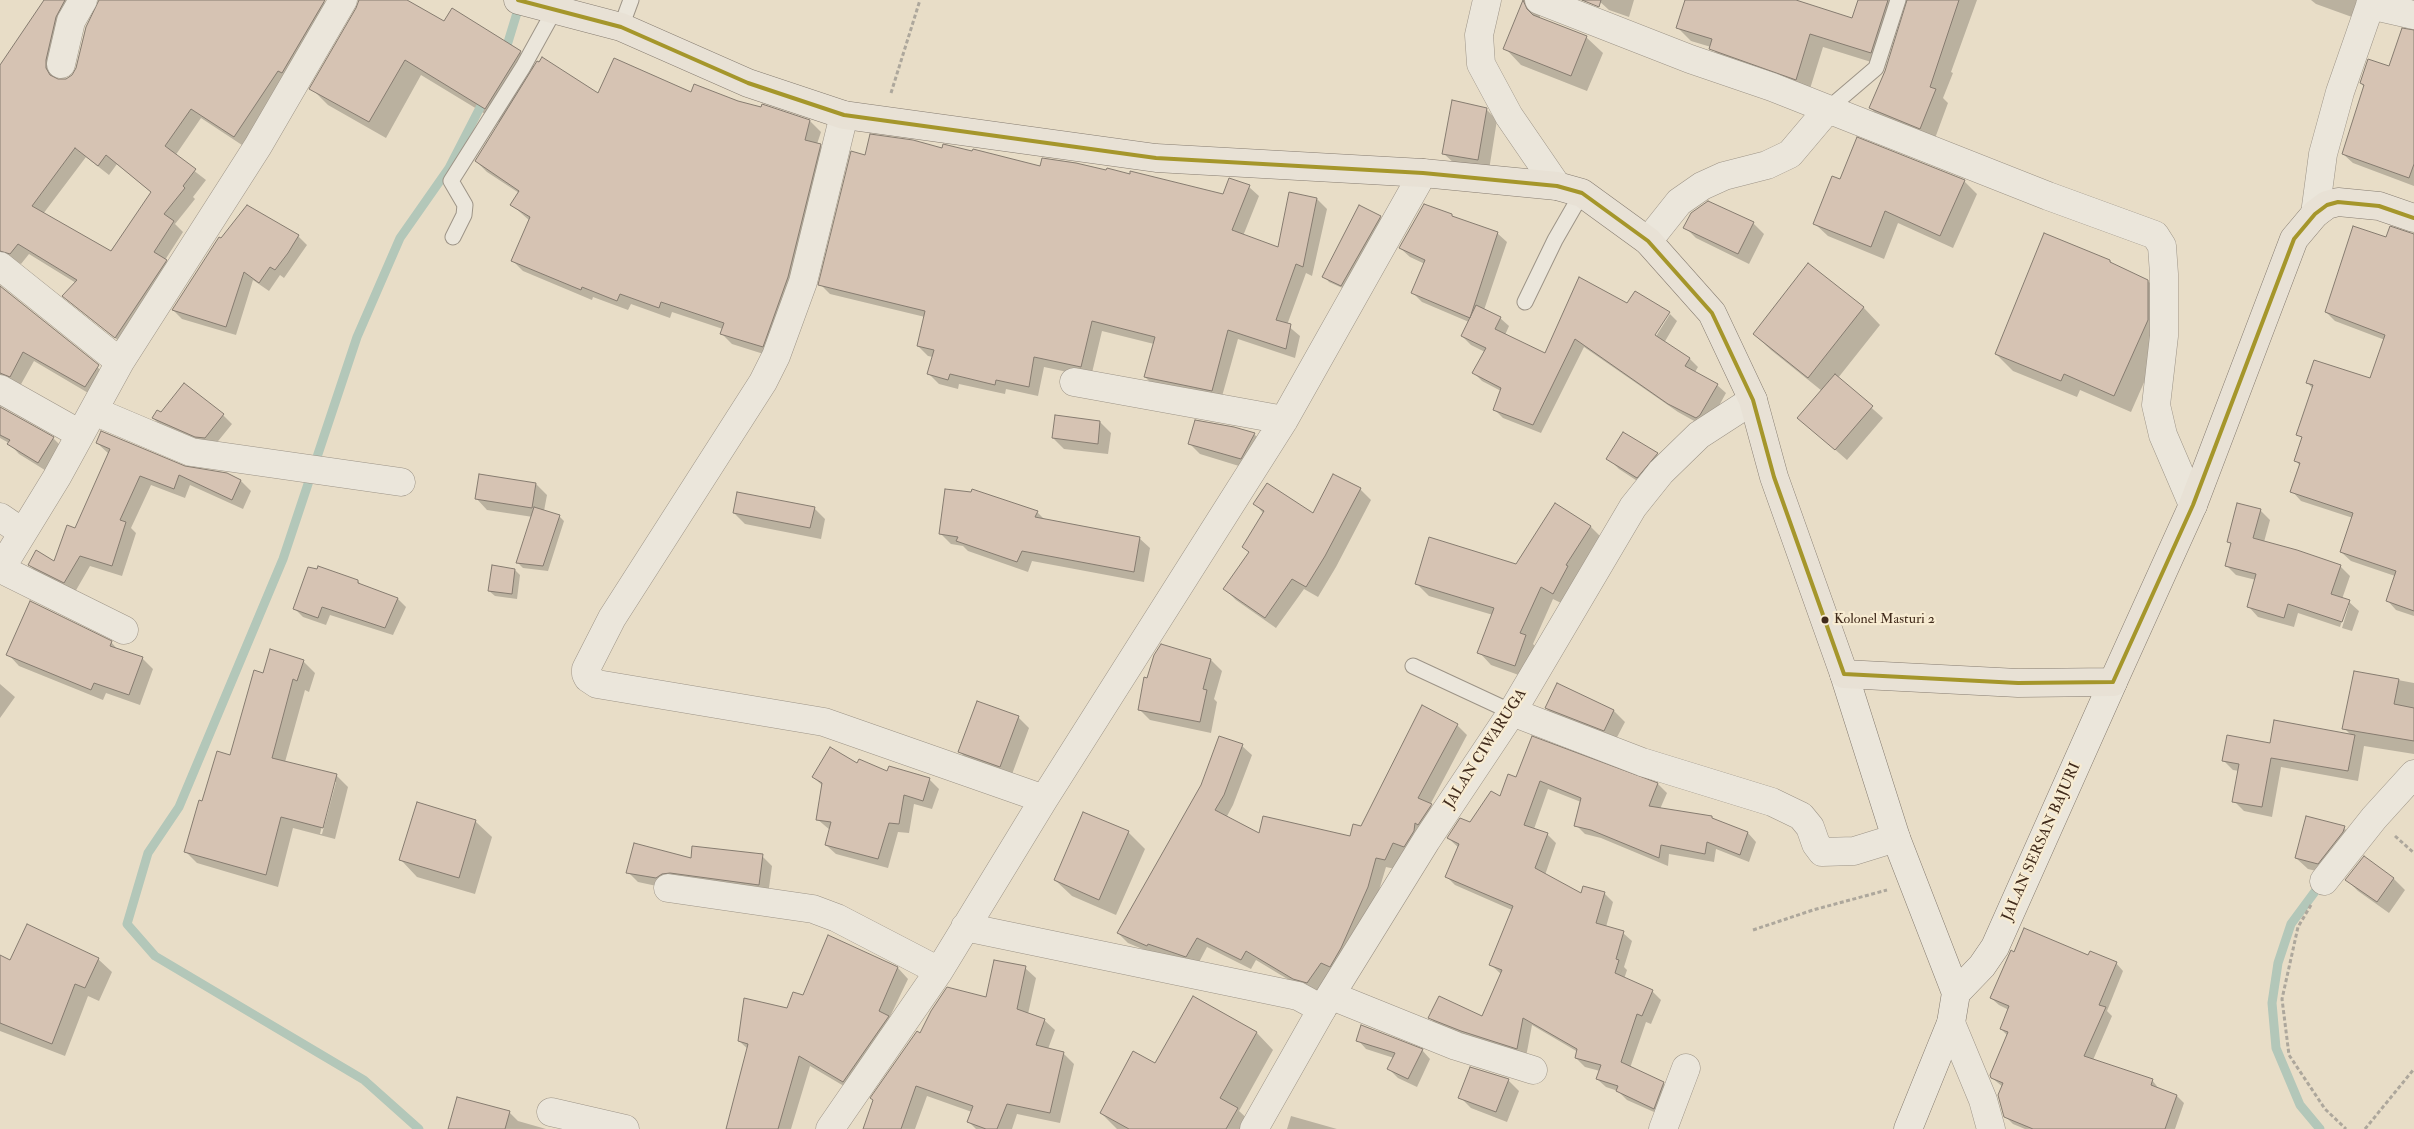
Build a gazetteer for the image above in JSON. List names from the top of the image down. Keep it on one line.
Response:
{"streets":{"street":["JALAN CIWARUGA","JALAN SERSAN BAJURI"]},"places":["Kolonel Masturi 2"]}
